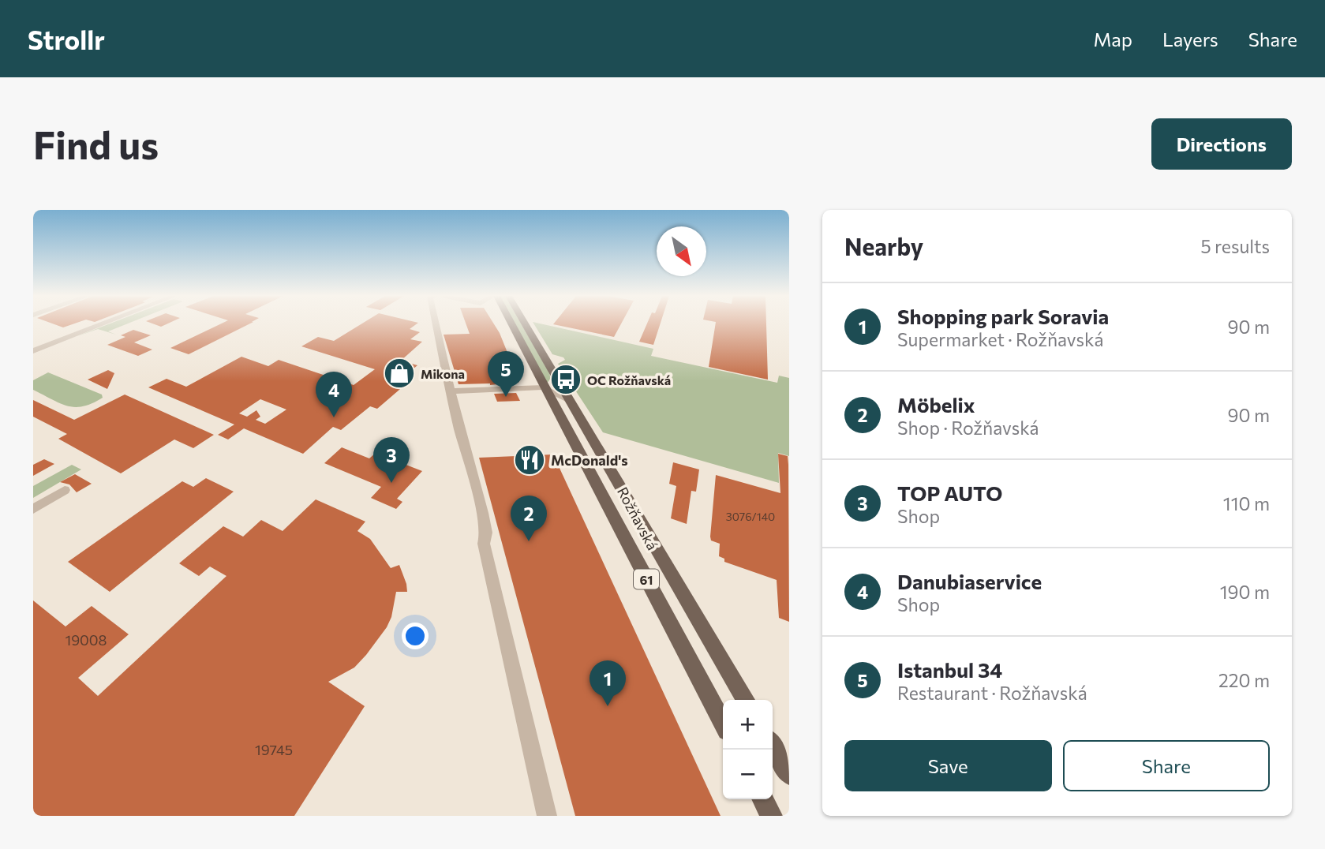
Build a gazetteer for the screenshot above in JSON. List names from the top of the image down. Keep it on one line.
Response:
{"streets":{"main road":["Rožňavská","61"]},"places":{"shop":["Mikona"],"bus stop":["OC Rožňavská"],"restaurant":["McDonald's"]},"house_numbers":["3076/140","19008","19745"],"north":"bottom right","page":{"header":"Strollr","nav":["Map","Layers","Share"],"buttons":["Directions",["Save","Share"]],"title":"Find us","heading":["Nearby","5 results"],"list":[{"mark":"1","name":"Shopping park Soravia","note":"Supermarket · Rožňavská","value":"90 m"},{"mark":"2","name":"Möbelix","note":"Shop · Rožňavská","value":"90 m"},{"mark":"3","name":"TOP AUTO","note":"Shop","value":"110 m"},{"mark":"4","name":"Danubiaservice","note":"Shop","value":"190 m"},{"mark":"5","name":"Istanbul 34","note":"Restaurant · Rožňavská","value":"220 m"}],"pins":["5","4","3","2","1"],"map_buttons":["+","−"]}}
